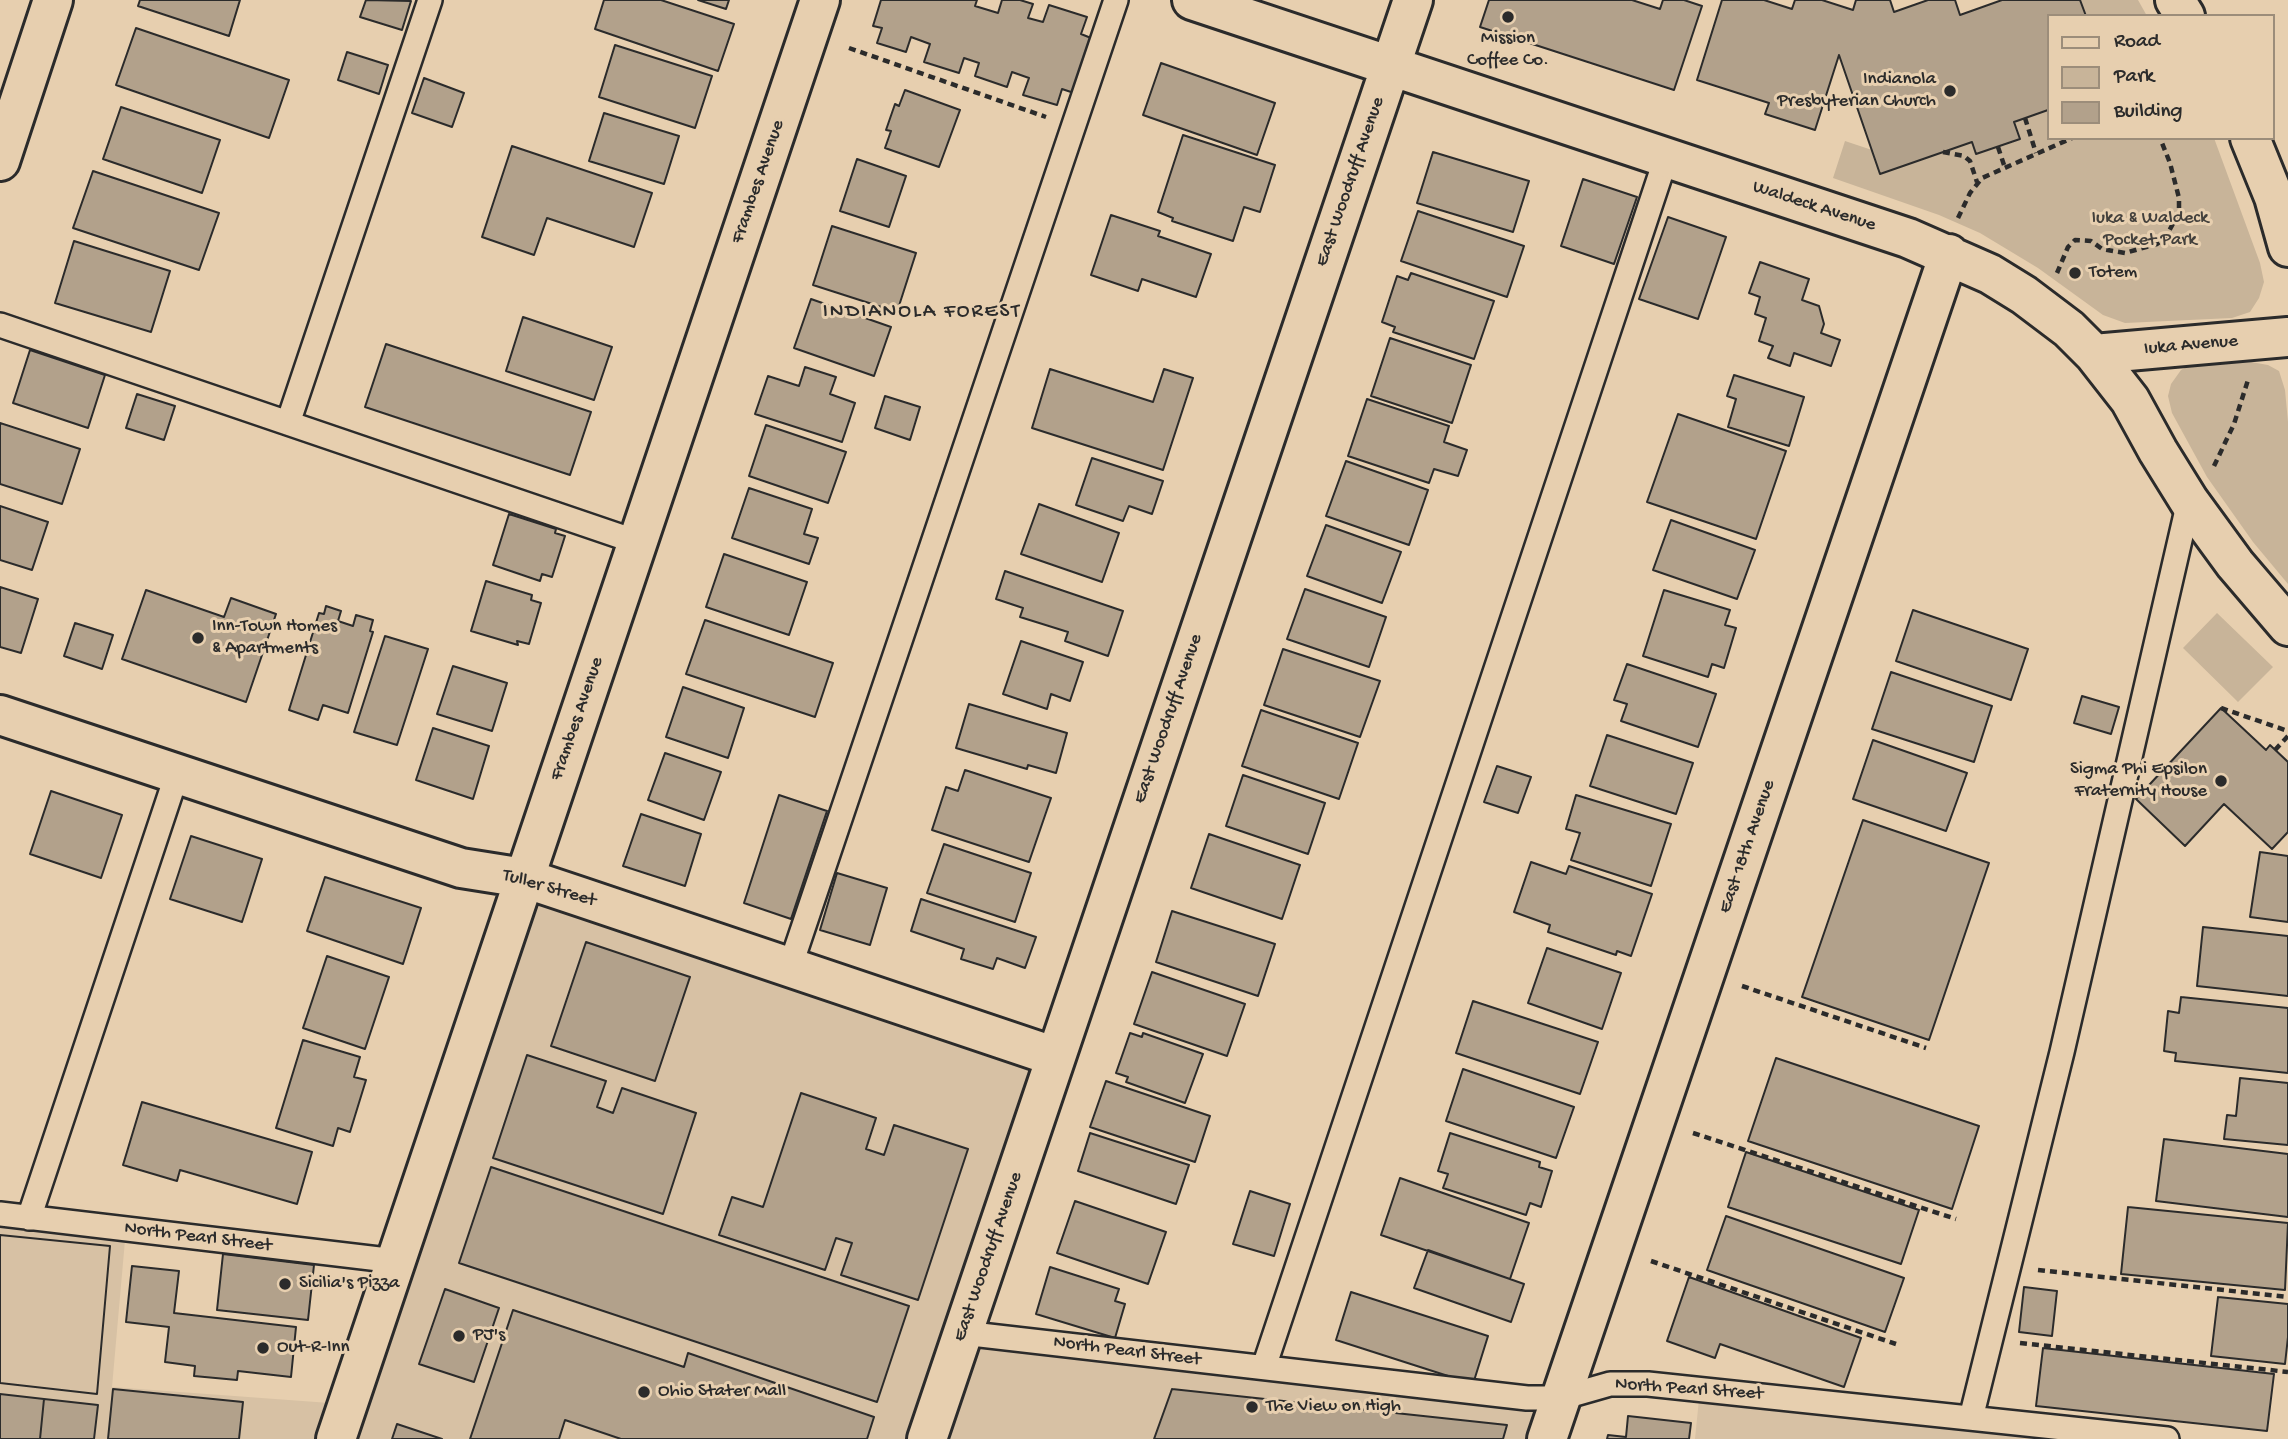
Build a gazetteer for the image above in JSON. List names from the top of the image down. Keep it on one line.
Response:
{"streets":{"street":["Frambes Avenue","East Woodruff Avenue","Waldeck Avenue","Iuka Avenue","East 18th Avenue","Tuller Street"],"lane":["North Pearl Street"]},"crossings":[["Frambes Avenue","Tuller Street"],["Frambes Avenue","North Pearl Street"],["East Woodruff Avenue","Waldeck Avenue"],["East Woodruff Avenue","Tuller Street"],["East Woodruff Avenue","North Pearl Street"],["Waldeck Avenue","Iuka Avenue"],["Waldeck Avenue","East 18th Avenue"],["East 18th Avenue","North Pearl Street"]],"districts":["INDIANOLA FOREST"],"parks":["Iuka & Waldeck Pocket Park"],"places":["Mission Coffee Co.","Indianola Presbyterian Church","Totem","Inn-Town Homes & Apartments","Sigma Phi Epsilon Fraternity House","Sicilia's Pizza","PJ's","Out-R-Inn","Ohio Stater Mall","The View on High"],"legend":["Road","Park","Building"]}
